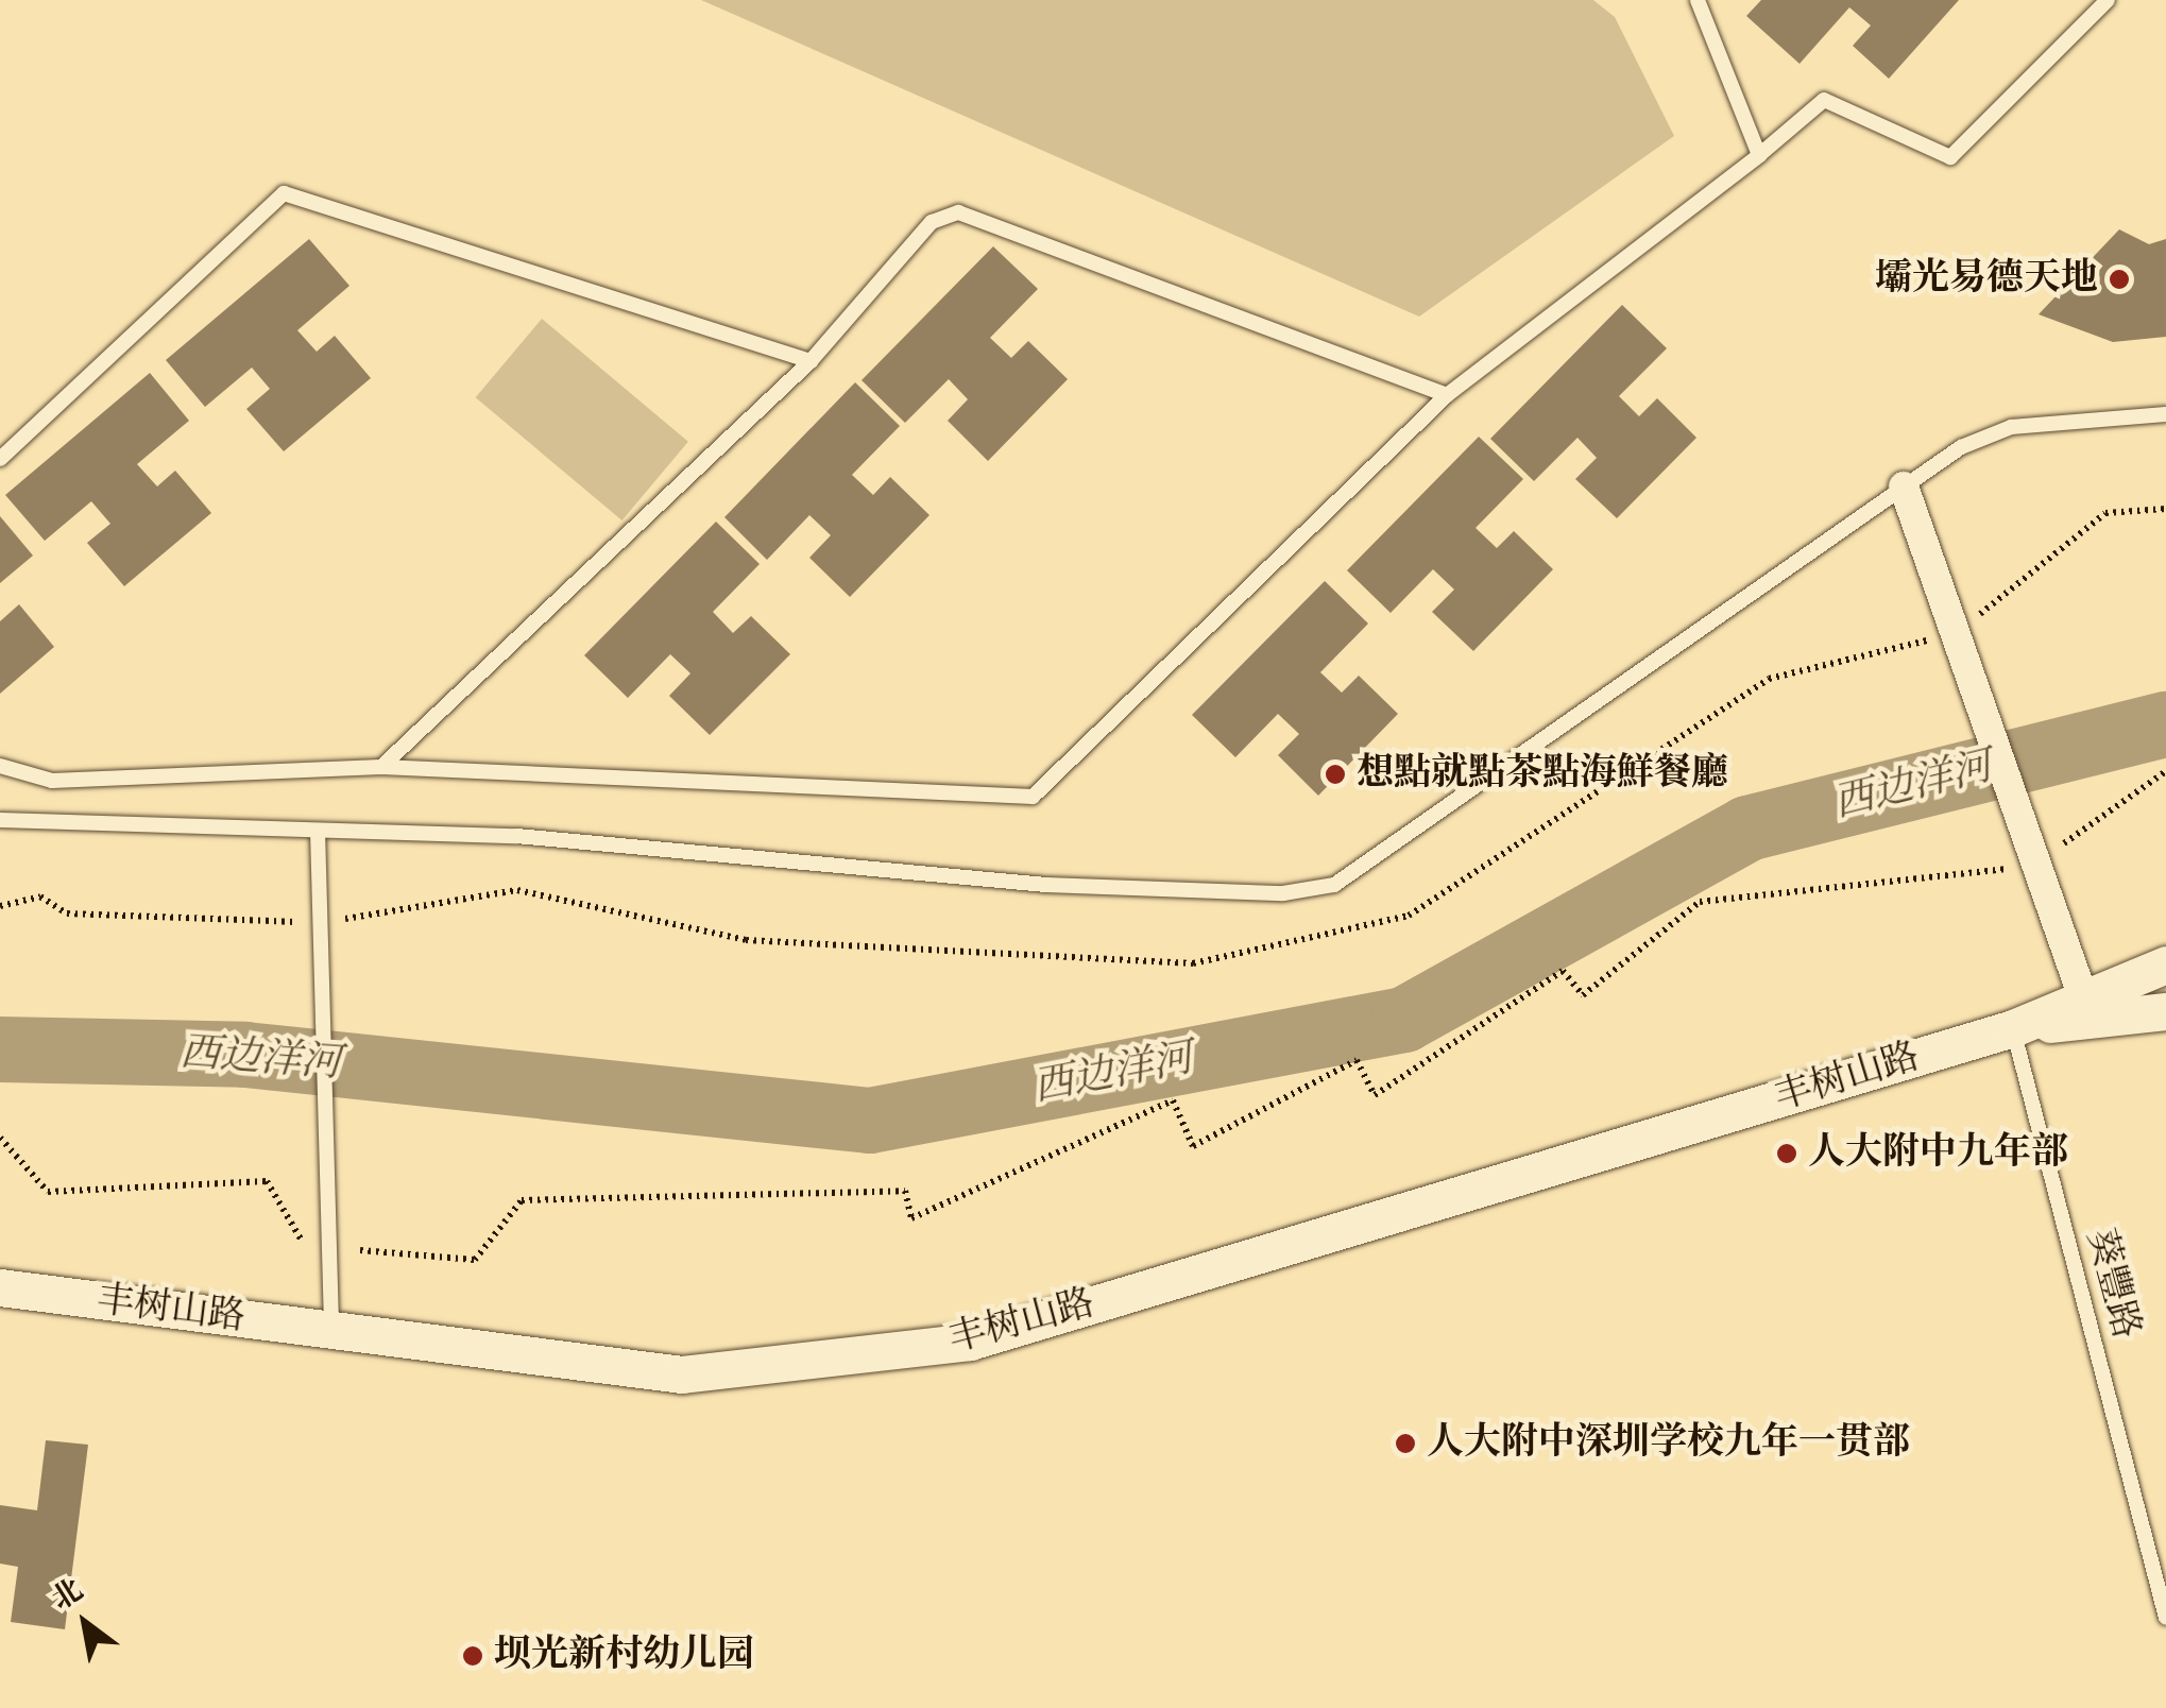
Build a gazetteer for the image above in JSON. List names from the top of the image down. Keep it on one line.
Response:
{"streets":{"street":["丰树山路"],"lane":["葵豐路"]},"crossings":[["丰树山路","葵豐路"]],"water":["西边洋河"],"places":["壩光易德天地","想點就點茶點海鮮餐廳","人大附中九年部","人大附中深圳学校九年一贯部","坝光新村幼儿园"],"north":"top left"}
